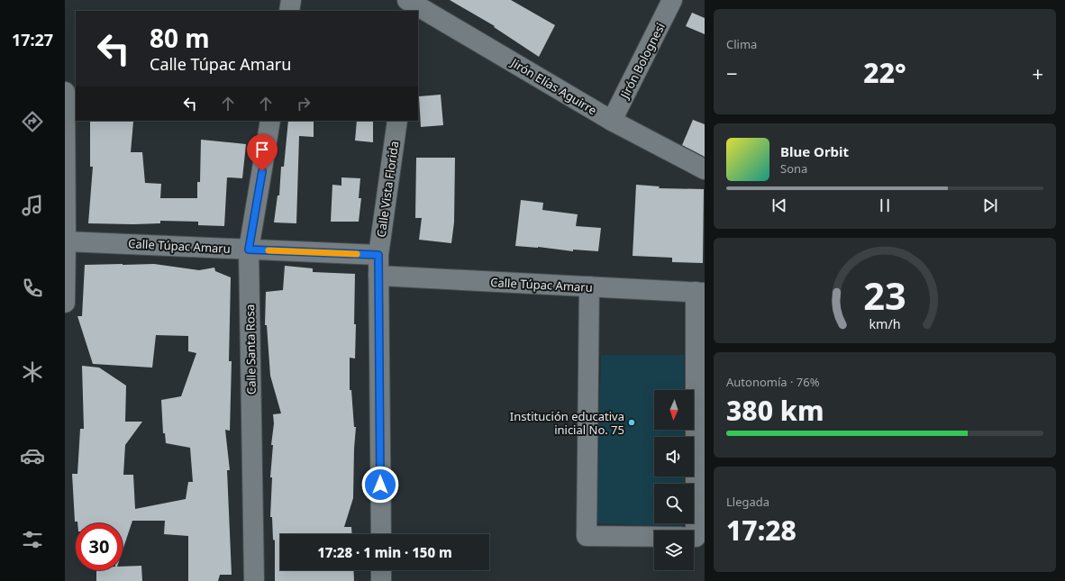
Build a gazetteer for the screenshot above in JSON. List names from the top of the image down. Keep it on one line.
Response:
{"streets":{"street":["Jirón Bolognesi","Jirón Elías Aguirre","Calle Vista Florida","Calle Túpac Amaru","Calle Santa Rosa"]},"crossings":[["Jirón Bolognesi","Jirón Elías Aguirre"],["Calle Vista Florida","Calle Túpac Amaru"],["Calle Túpac Amaru","Calle Santa Rosa"]],"places":["Institución educativa inicial No. 75"],"north":"bottom","page":{"tabs":"17:27","tile":["Clima",["Autonomía · 76%","380 km"],["Llegada","17:28"]],"turn":["80 m","Calle Túpac Amaru"],"heat":["−","22°","+"],"song":["Blue Orbit","Sona"],"limit":"30","trip":"17:28 · 1 min · 150 m","gauge":["23","km/h"]}}
